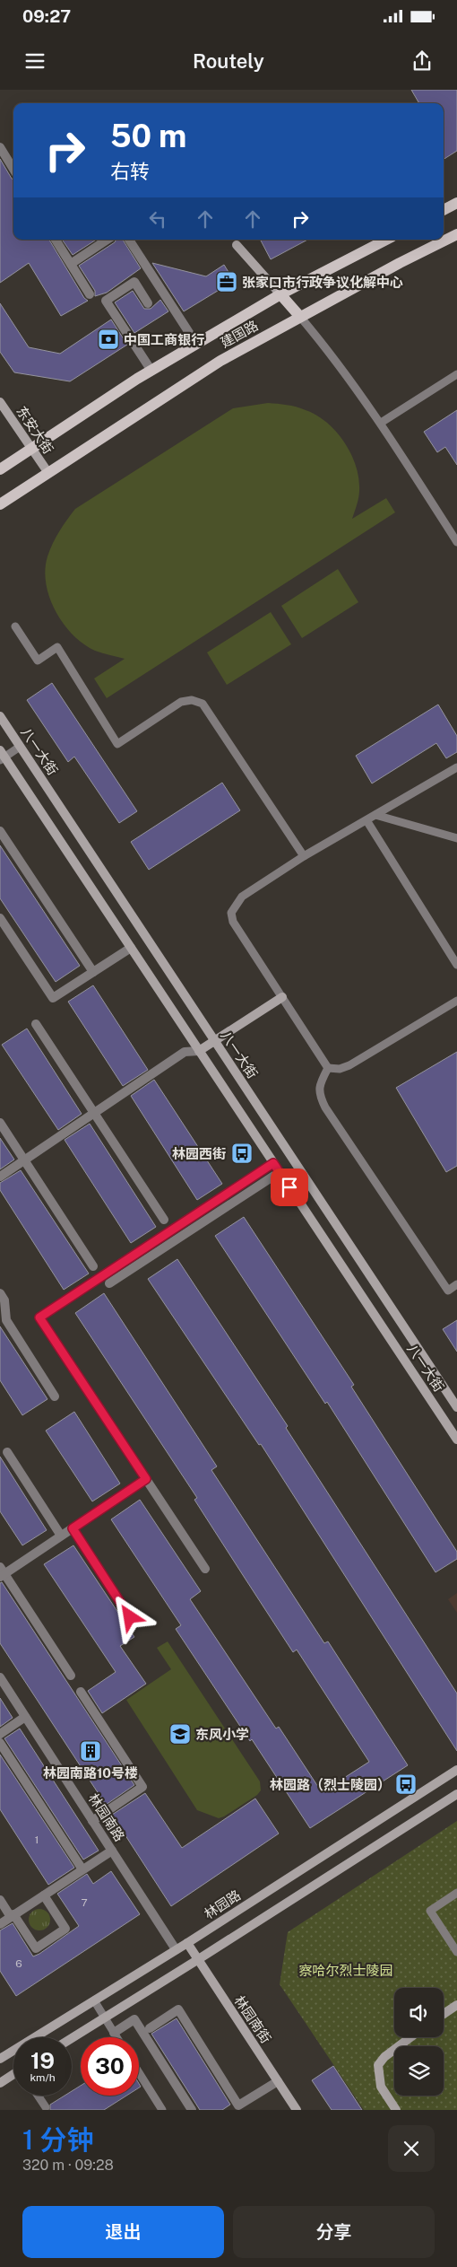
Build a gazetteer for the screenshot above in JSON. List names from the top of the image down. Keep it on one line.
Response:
{"streets":{"main road":["建国路","东安大街","八一大街","林园路","林园南街"],"street":["林园南路"]},"crossings":[["建国路","东安大街"],["林园南路","林园路"],["林园路","林园南街"]],"parks":["察哈尔烈士陵园"],"places":{"office":["张家口市行政争议化解中心"],"bank":["中国工商银行"],"bus stop":["林园西街","林园路（烈士陵园）"],"school or university":["东风小学"],"building":["林园南路10号楼"]},"house_numbers":["1","7","6"],"page":{"status":"09:27","header":"Routely","turn":["50 m","右转"],"speed":"19 km/h","limit":"30","heading":["1 分钟","320 m · 09:28"],"buttons":["退出","分享"]}}
